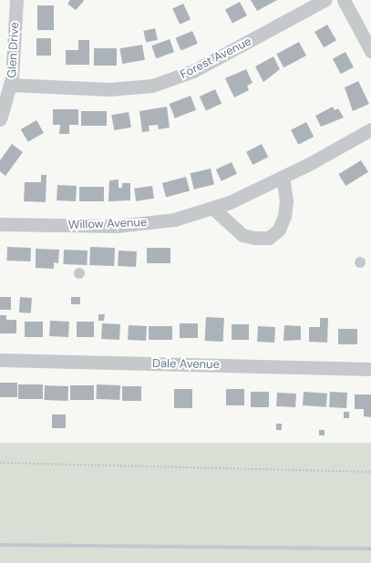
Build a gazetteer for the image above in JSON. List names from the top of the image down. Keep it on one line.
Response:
{"streets":{"street":["Glen Drive","Forest Avenue","Willow Avenue","Dale Avenue"]},"crossings":[["Glen Drive","Forest Avenue"]]}
